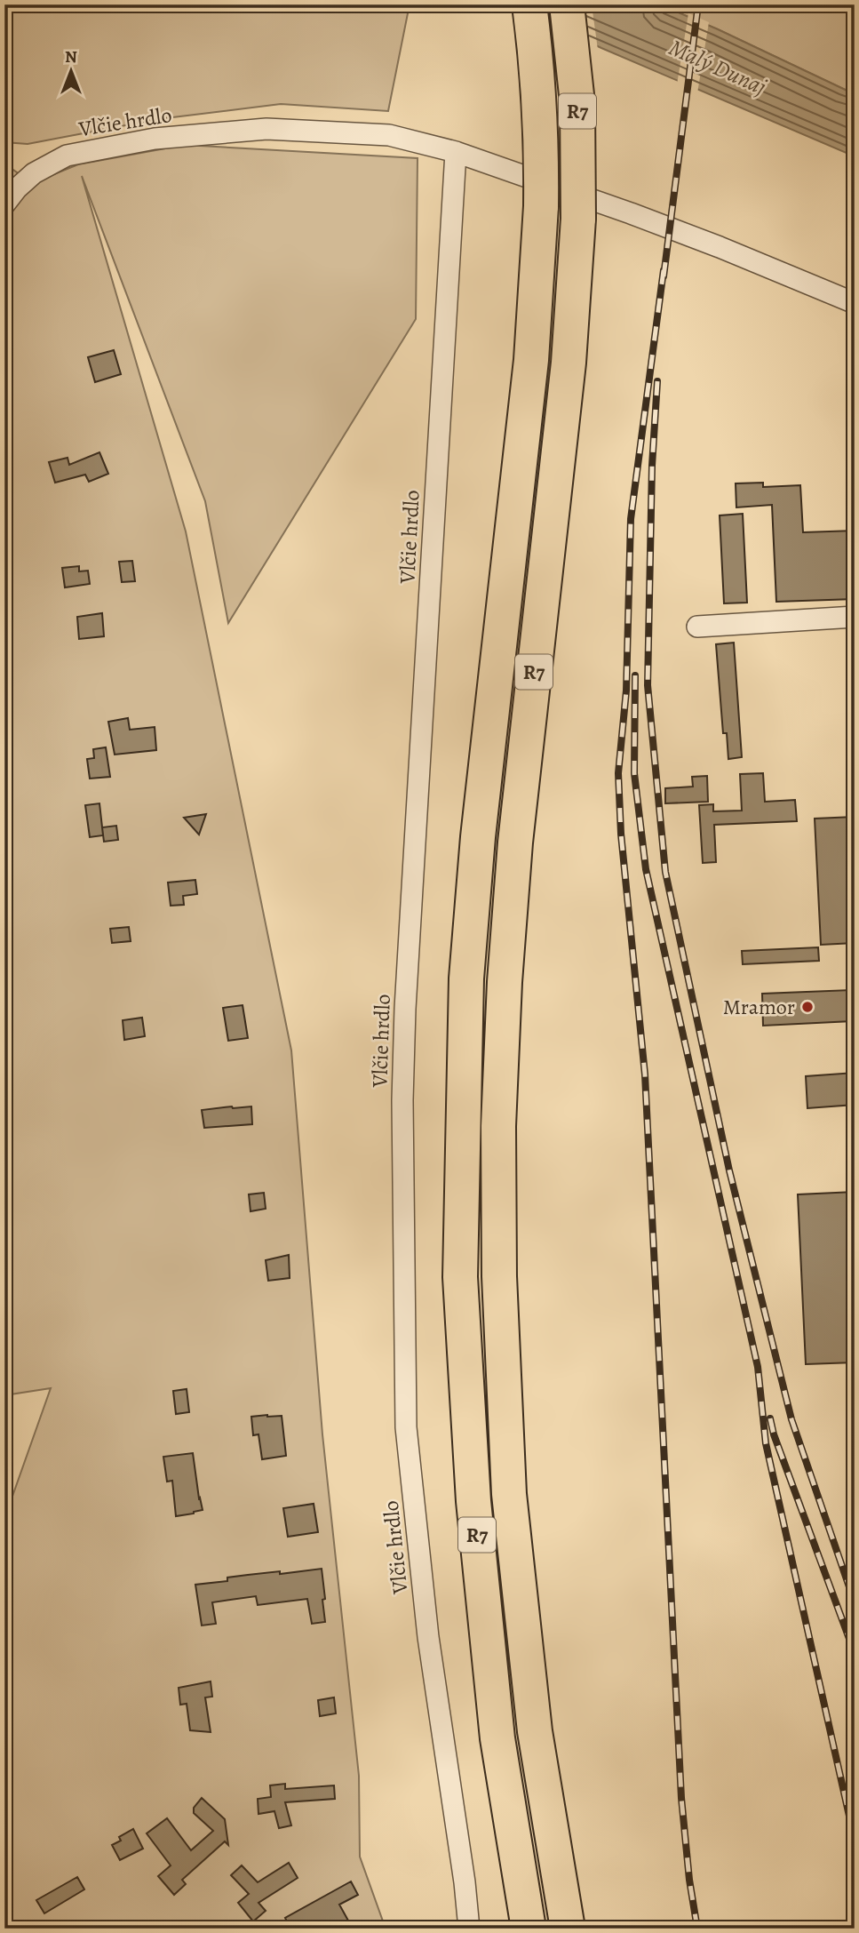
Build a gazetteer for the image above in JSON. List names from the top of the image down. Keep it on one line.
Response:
{"streets":{"highway":["R7"],"street":["Vlčie hrdlo"]},"water":["Malý Dunaj"],"places":["Mramor"],"north":"top"}
